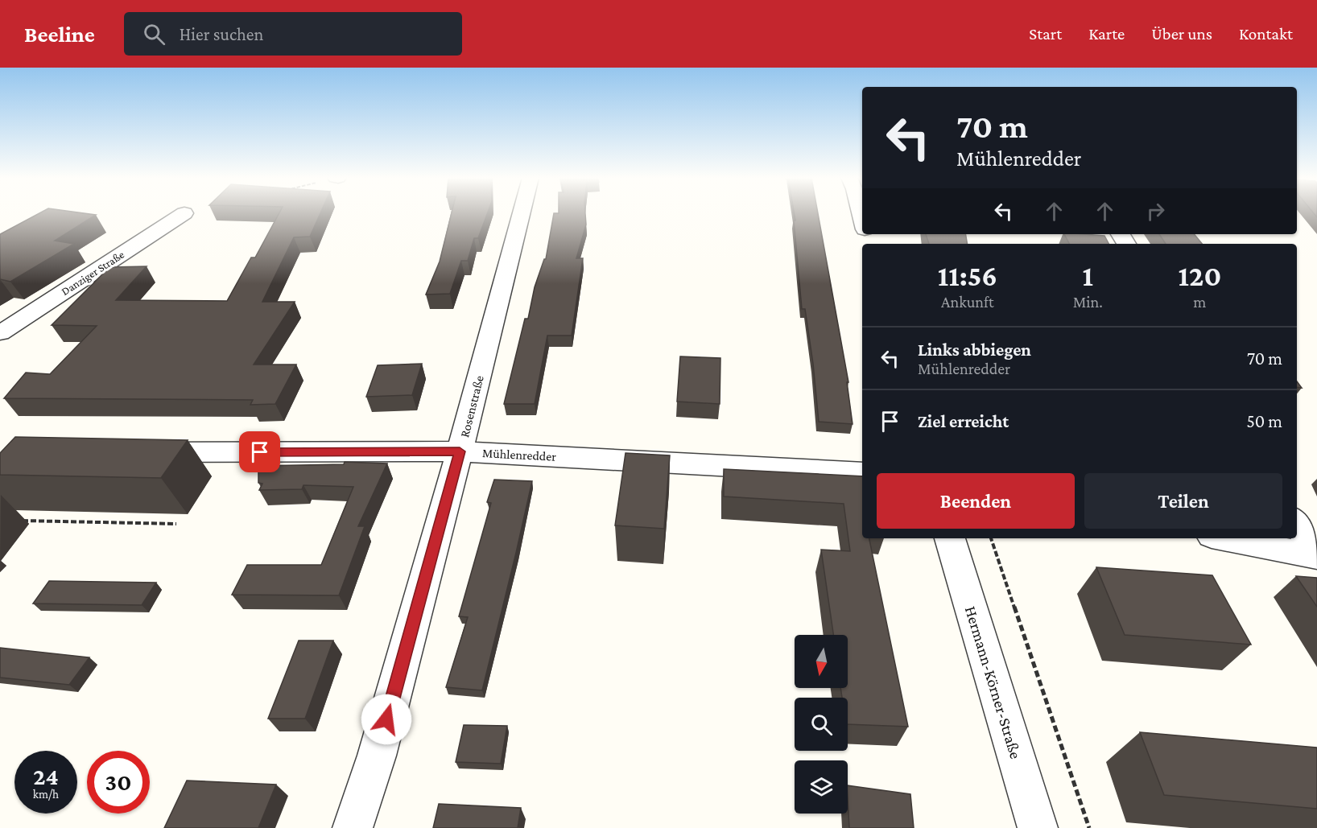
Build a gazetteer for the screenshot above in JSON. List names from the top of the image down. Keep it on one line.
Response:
{"streets":{"street":["Danziger Straße","Rosenstraße","Mühlenredder","Hermann-Körner-Straße"]},"crossings":[["Rosenstraße","Mühlenredder"]],"north":"bottom","page":{"header":"Beeline","search":"Hier suchen","nav":["Start","Karte","Über uns","Kontakt"],"turn":["70 m","Mühlenredder"],"eta":["11:56","Ankunft","1","Min.","120","m"],"list":[{"name":"Links abbiegen","note":"Mühlenredder","value":"70 m"},{"name":"Ziel erreicht","value":"50 m"}],"buttons":["Beenden","Teilen"],"speed":"24 km/h","limit":"30"}}
